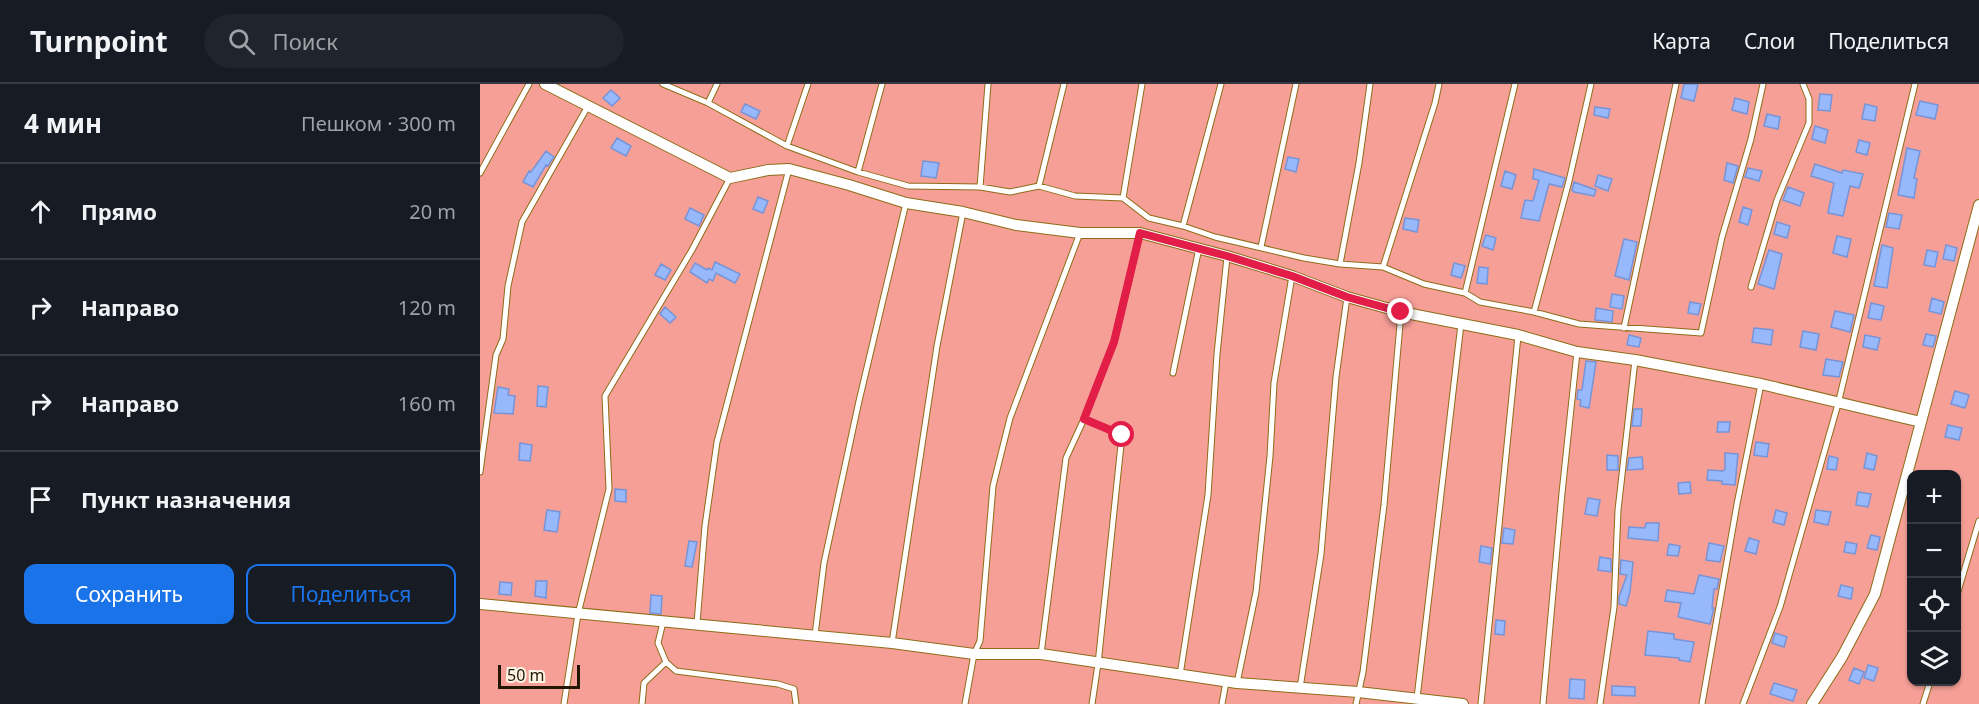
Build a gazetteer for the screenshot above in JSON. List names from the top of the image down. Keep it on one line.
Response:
{"scale_bar":"50 m","page":{"header":"Turnpoint","search":"Поиск","nav":["Карта","Слои","Поделиться"],"heading":["4 мин","Пешком · 300 m"],"list":[["Прямо","20 m"],["Направо","120 m"],["Направо","160 m"],"Пункт назначения"],"map_buttons":["+","−"],"buttons":["Сохранить","Поделиться"],"scale":"50 m"}}
